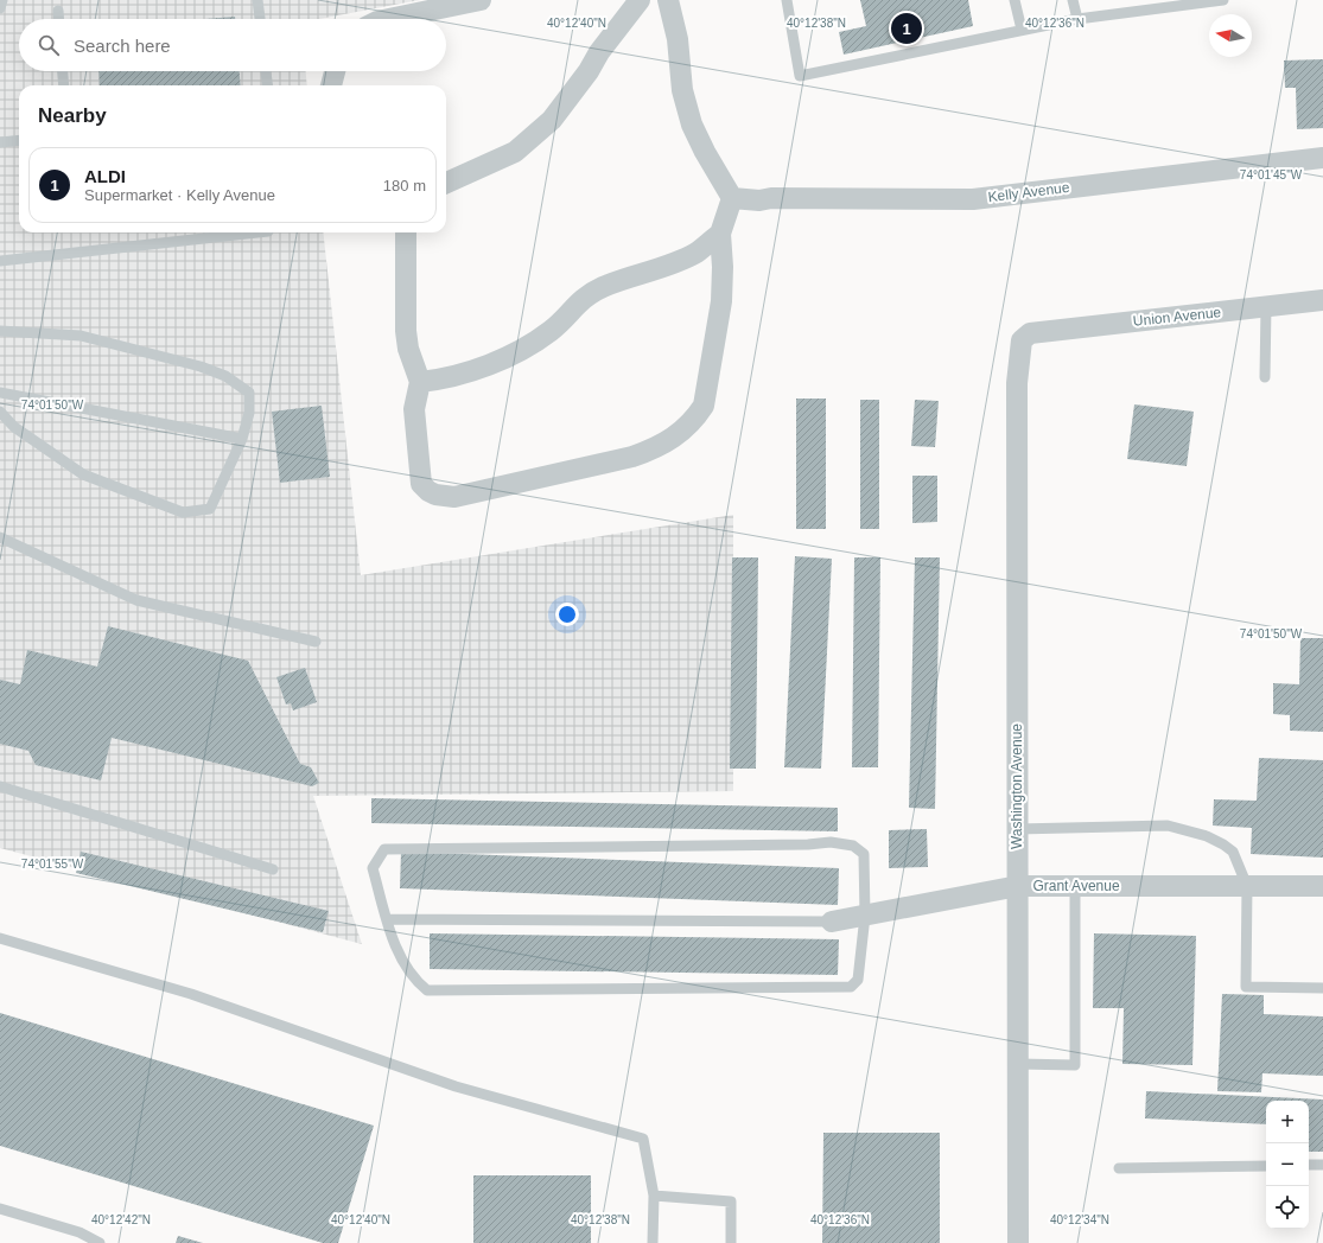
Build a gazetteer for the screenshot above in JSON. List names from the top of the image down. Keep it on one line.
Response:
{"streets":{"street":["Kelly Avenue","Union Avenue","Washington Avenue","Grant Avenue"]},"crossings":[["Union Avenue","Washington Avenue"],["Washington Avenue","Grant Avenue"]],"north":"left","page":{"pins":"1","search":"Search here","heading":"Nearby","list":[{"mark":"1","name":"ALDI","note":"Supermarket · Kelly Avenue","value":"180 m"}],"map_buttons":["+","−"]},"coordinates":["40°12'40\"N","40°12'38\"N","40°12'36\"N","74°01'45\"W","74°01'50\"W","74°01'55\"W","40°12'42\"N","40°12'34\"N"]}
